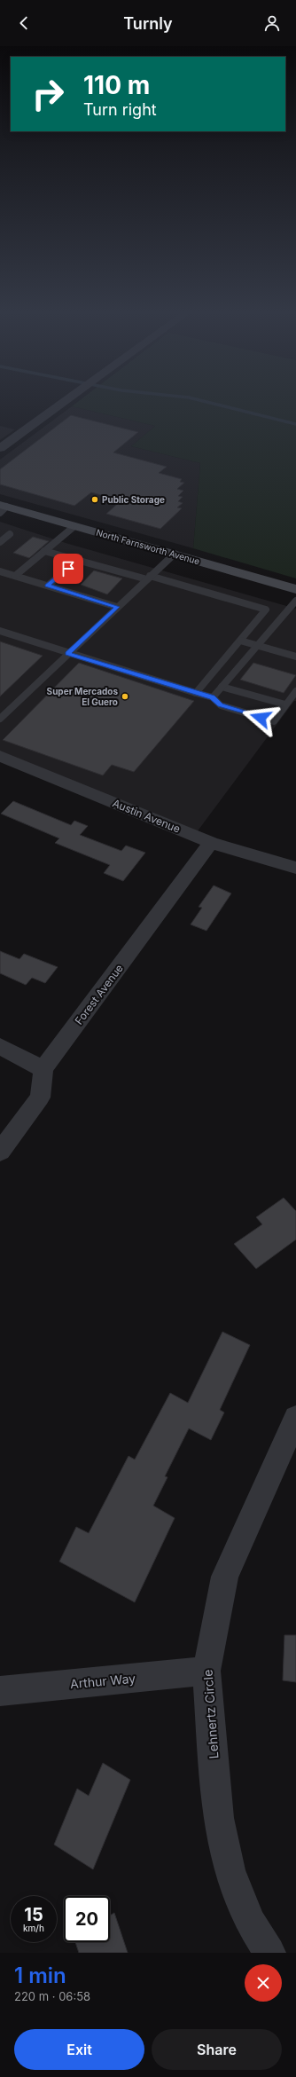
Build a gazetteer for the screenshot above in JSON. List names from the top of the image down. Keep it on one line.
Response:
{"streets":{"main road":["North Farnsworth Avenue"],"street":["Austin Avenue","Forest Avenue","Arthur Way","Lehnertz Circle"]},"crossings":[["Austin Avenue","Forest Avenue"],["Arthur Way","Lehnertz Circle"]],"places":["Public Storage","Super Mercados El Guero"],"page":{"header":"Turnly","turn":["110 m","Turn right"],"speed":"15 km/h","limit":"20","heading":["1 min","220 m · 06:58"],"buttons":["Exit","Share"]}}
